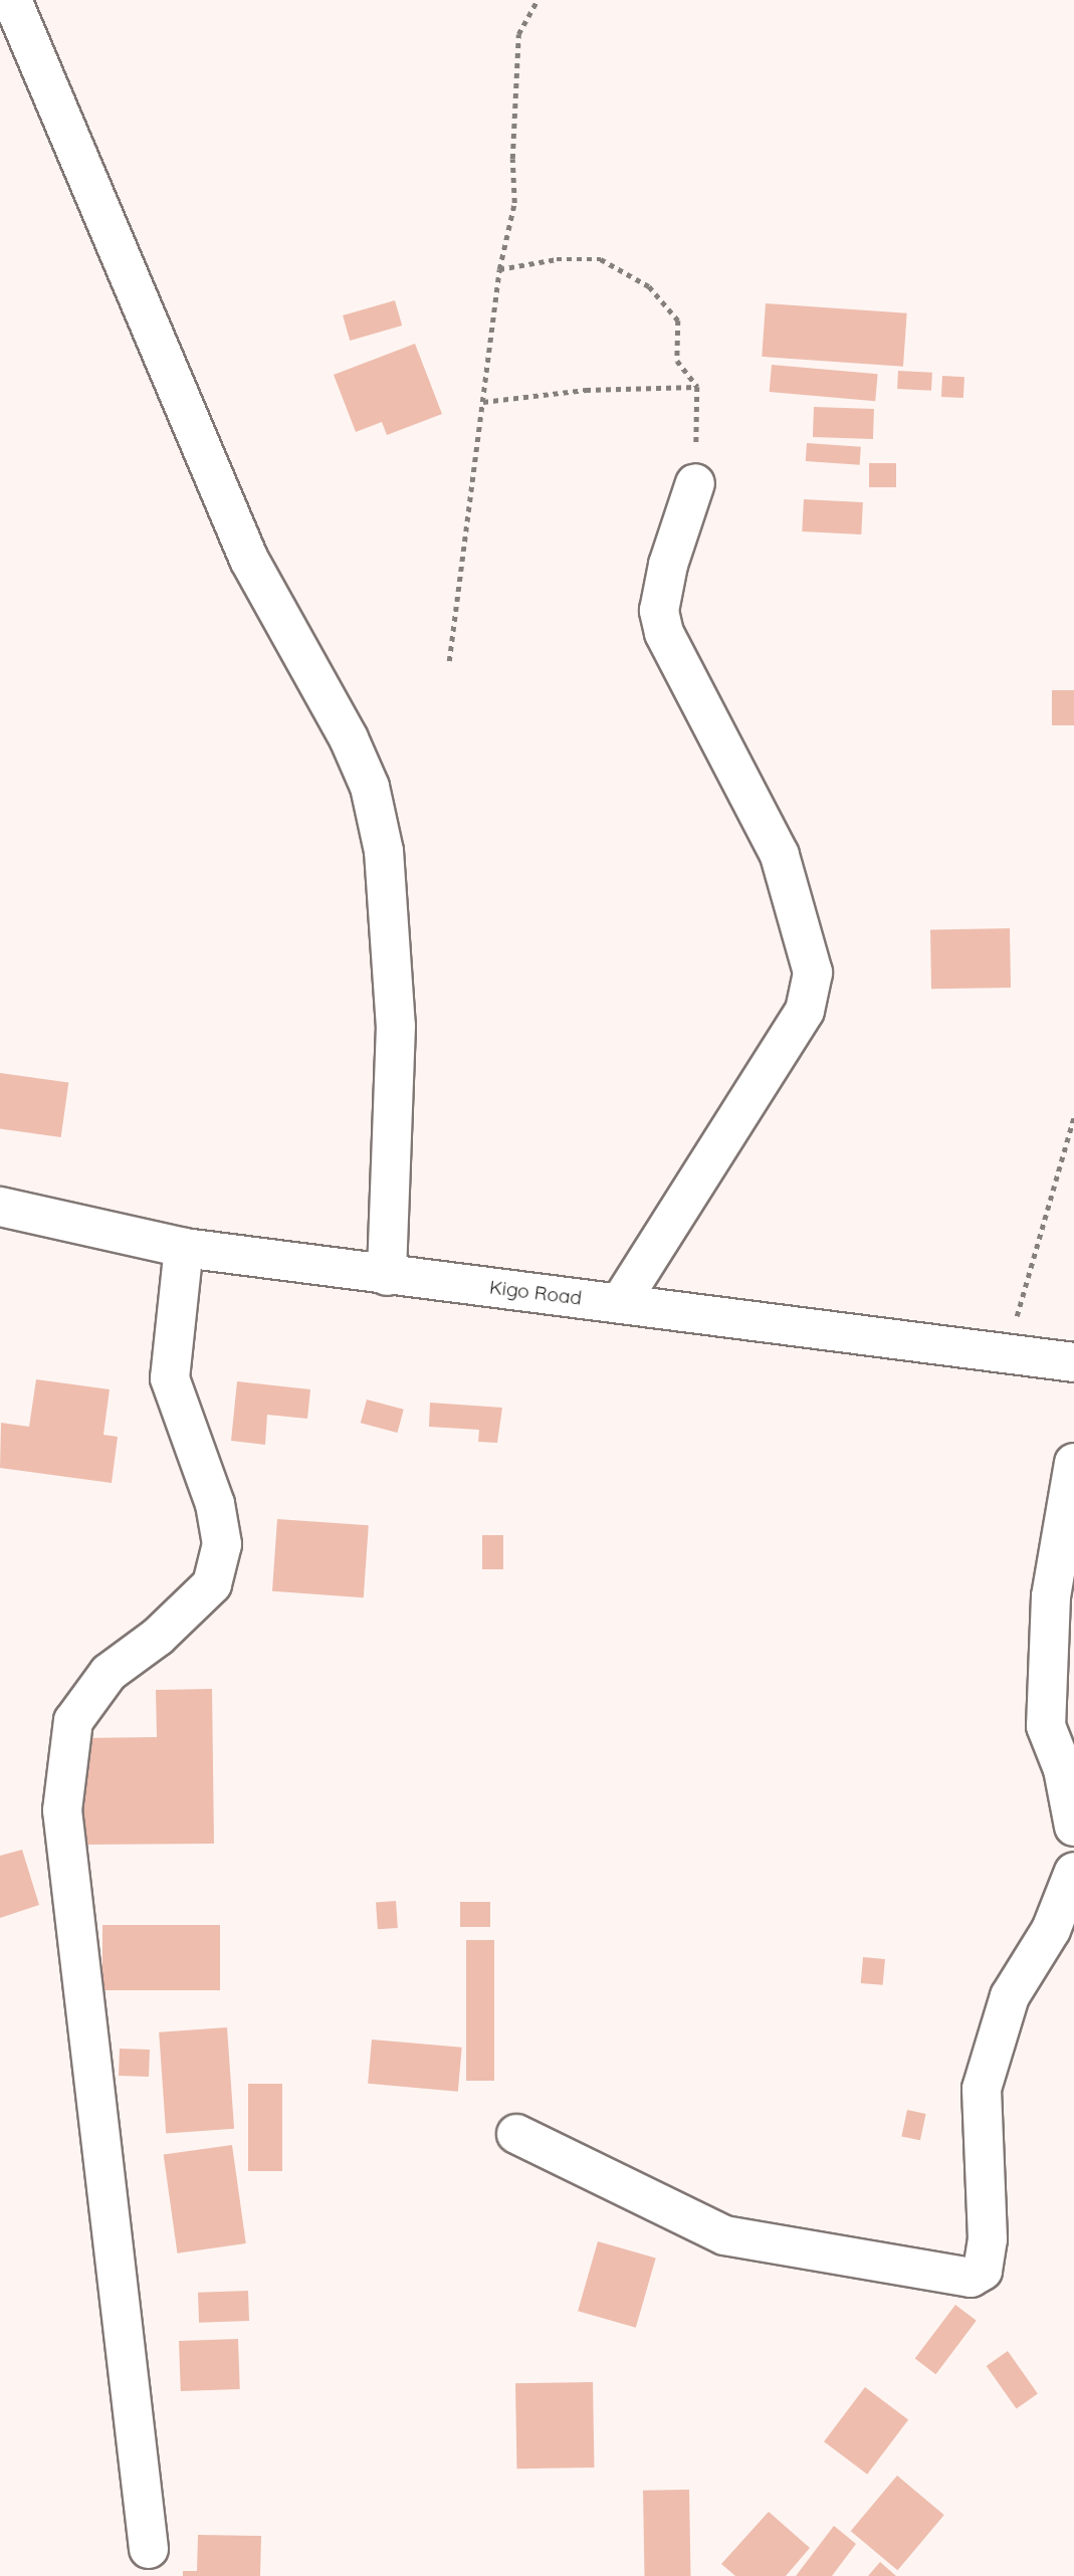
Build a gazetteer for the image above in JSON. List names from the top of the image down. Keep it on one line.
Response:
{"streets":{"street":["Kigo Road"]}}
